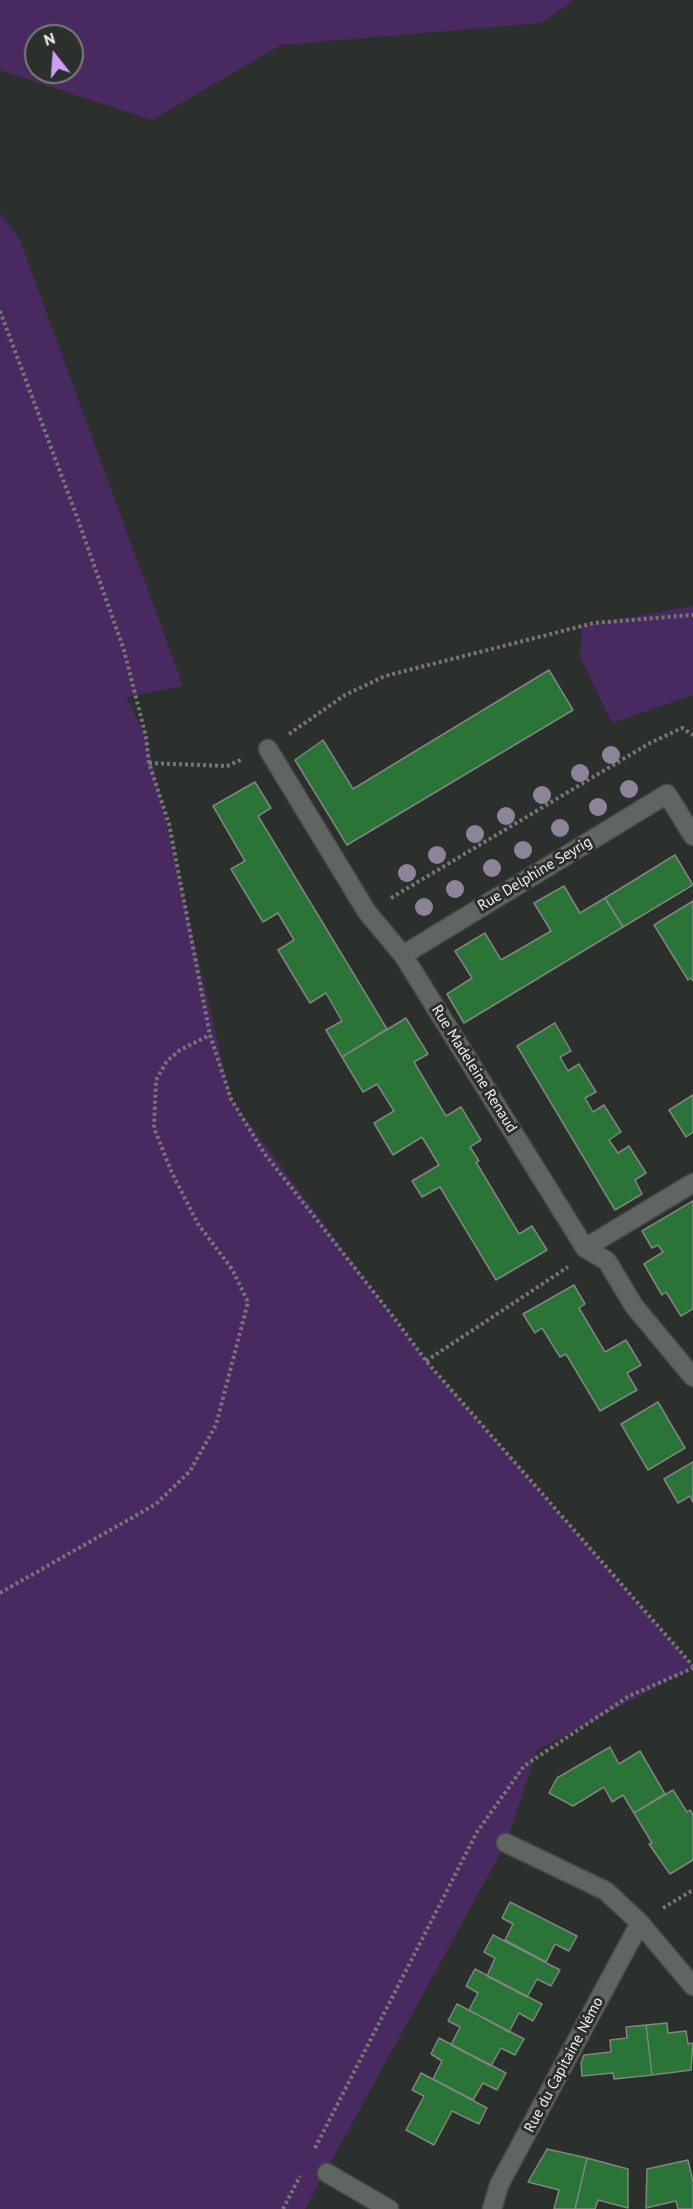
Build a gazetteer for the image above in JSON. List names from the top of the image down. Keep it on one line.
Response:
{"streets":{"street":["Rue Delphine Seyrig","Rue Madeleine Renaud","Rue du Capitaine Némo"]},"crossings":[["Rue Delphine Seyrig","Rue Madeleine Renaud"]],"north":"top"}
